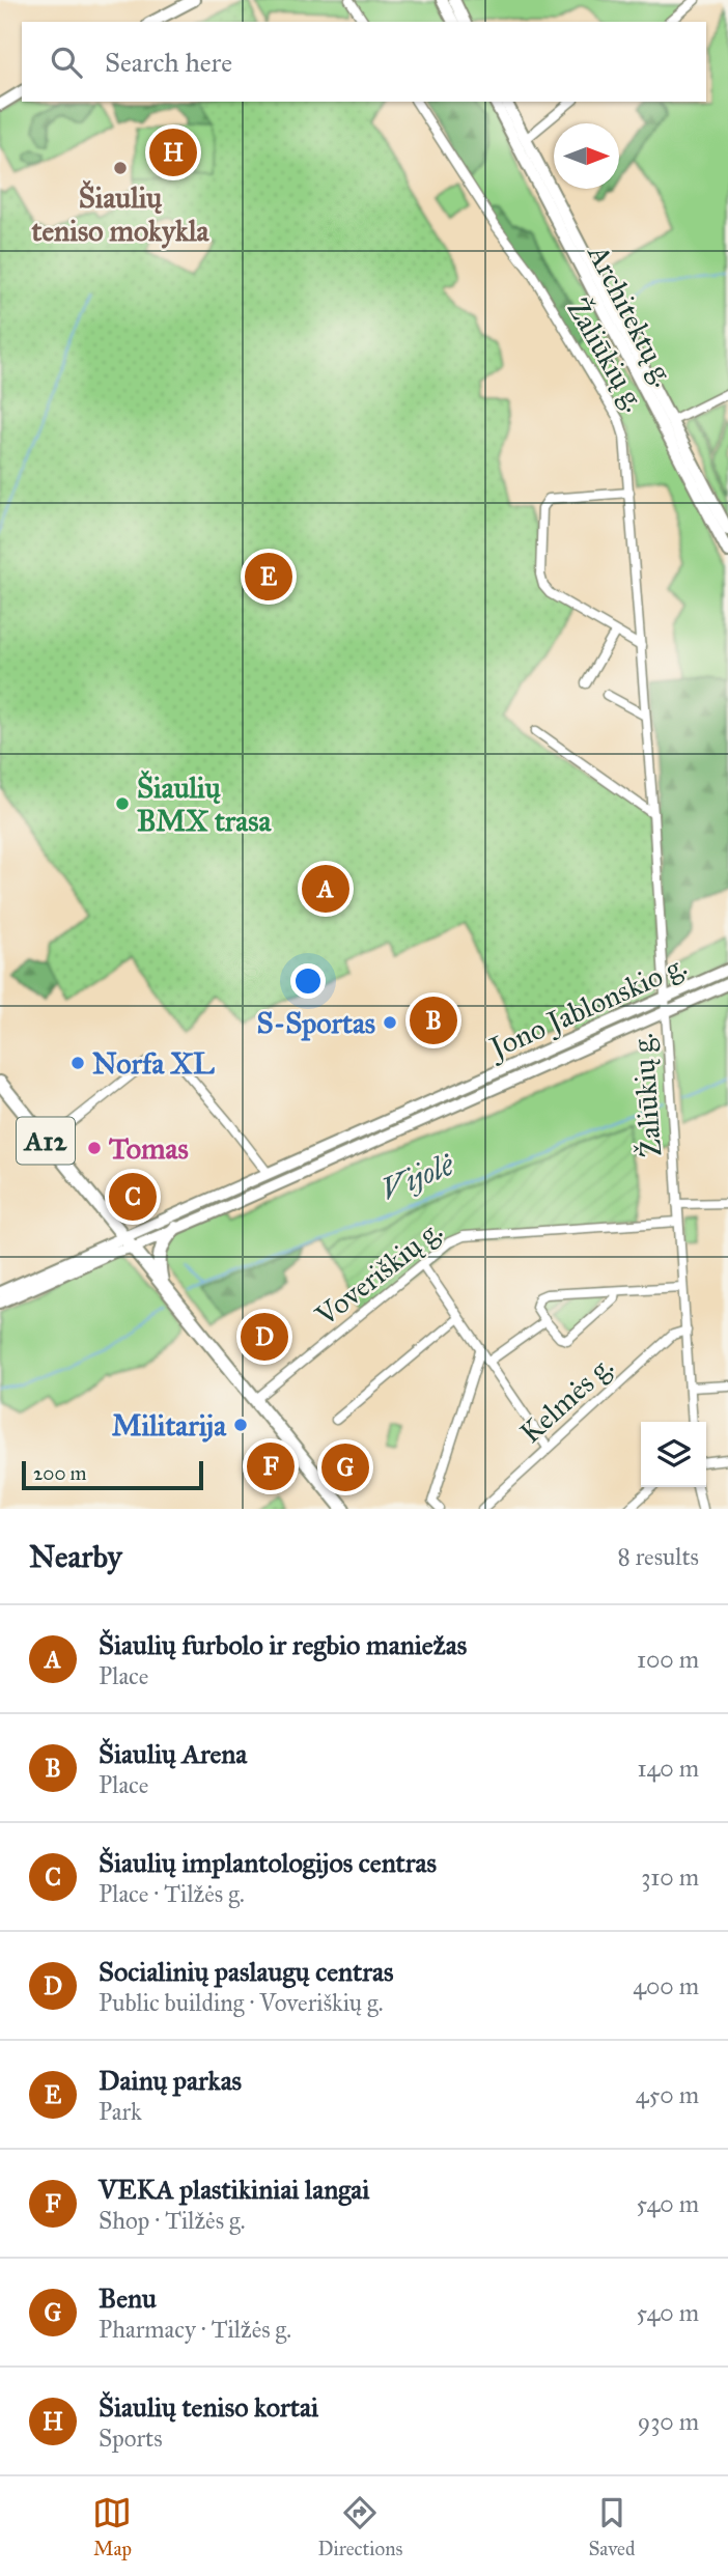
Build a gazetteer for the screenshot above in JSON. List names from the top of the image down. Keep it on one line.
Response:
{"streets":{"highway":["A12"],"main road":["Architektų g.","Jono Jablonskio g."],"street":["Žaliūkių g.","Voveriškių g.","Kelmės g."]},"crossings":[["Žaliūkių g.","Jono Jablonskio g."],["Žaliūkių g.","Voveriškių g."],["Žaliūkių g.","Kelmės g."],["A12","Voveriškių g."]],"water":["Vijolė"],"places":["Šiaulių teniso mokykla","Šiaulių BMX trasa","S-Sportas","Norfa XL","Tomas","Militarija"],"scale_bar":"200 m","north":"right","page":{"search":"Search here","pins":["H","E","A","B","C","D","F","G"],"scale":"200 m","heading":["Nearby","8 results"],"list":[{"mark":"A","name":"Šiaulių furbolo ir regbio maniežas","note":"Place","value":"100 m"},{"mark":"B","name":"Šiaulių Arena","note":"Place","value":"140 m"},{"mark":"C","name":"Šiaulių implantologijos centras","note":"Place · Tilžės g.","value":"310 m"},{"mark":"D","name":"Socialinių paslaugų centras","note":"Public building · Voveriškių g.","value":"400 m"},{"mark":"E","name":"Dainų parkas","note":"Park","value":"450 m"},{"mark":"F","name":"VEKA plastikiniai langai","note":"Shop · Tilžės g.","value":"540 m"},{"mark":"G","name":"Benu","note":"Pharmacy · Tilžės g.","value":"540 m"},{"mark":"H","name":"Šiaulių teniso kortai","note":"Sports","value":"930 m"}],"nav":["Map","Directions","Saved"]}}
